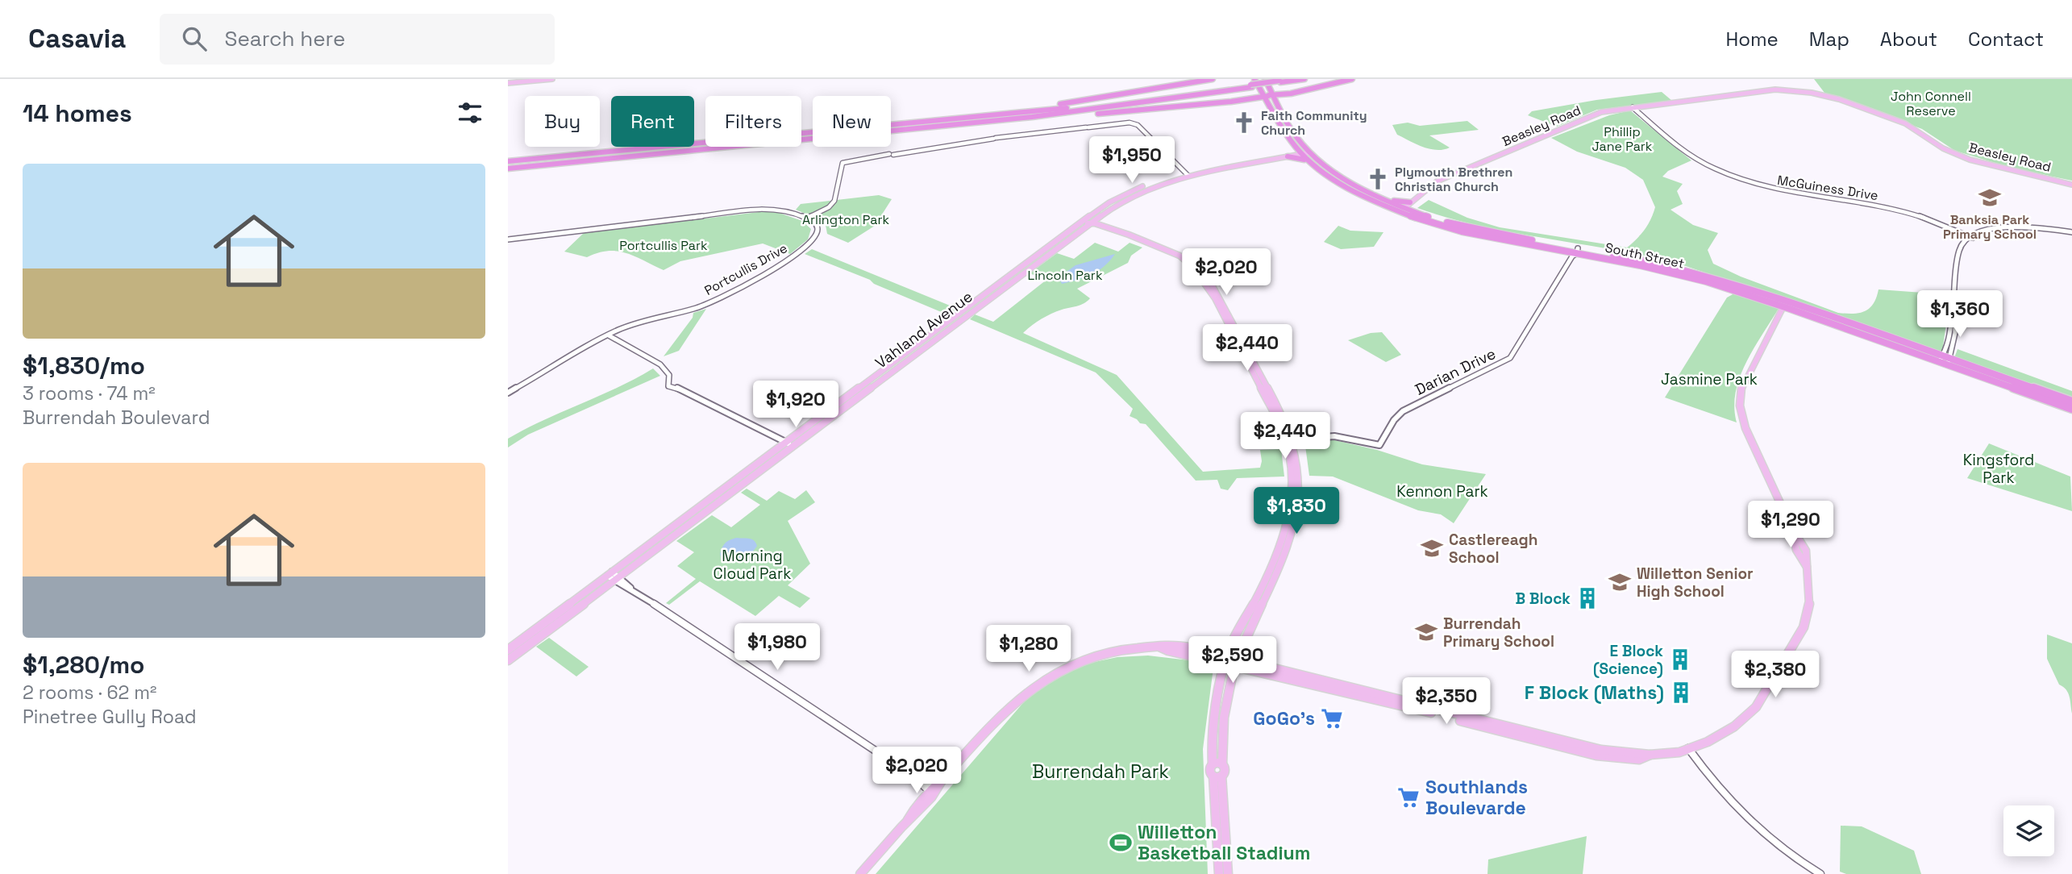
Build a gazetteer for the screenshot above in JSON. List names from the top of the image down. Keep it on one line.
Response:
{"streets":{"highway":["South Street"],"main road":["Beasley Road","Vahland Avenue"],"street":["McGuiness Drive","Portcullis Drive","Darian Drive"]},"crossings":[["Beasley Road","McGuiness Drive"],["Beasley Road","South Street"],["South Street","Vahland Avenue"],["South Street","Darian Drive"]],"parks":["John Connell Reserve","Phillip Jane Park","Arlington Park","Portcullis Park","Lincoln Park","Jasmine Park","Kingsford Park","Kennon Park","Morning Cloud Park","Burrendah Park"],"places":{"church":["Faith Community Church","Plymouth Brethren Christian Church"],"school or university":["Banksia Park Primary School","Castlereagh School","Willetton Senior High School","Burrendah Primary School"],"building":["B Block","E Block (Science)","F Block (Maths)"],"supermarket":["GoGo's","Southlands Boulevarde"],"sports":["Willetton Basketball Stadium"]},"page":{"header":"Casavia","search":"Search here","nav":["Home","Map","About","Contact"],"heading":"14 homes","chip":["Buy","Rent","Filters","New"],"price":["$1,950","$2,020","$1,360","$2,440","$1,920","$2,440","$1,830","$1,290","$1,980","$1,280","$2,590","$2,380","$2,350","$2,020"],"list":[{"name":"$1,830/mo","note":"3 rooms · 74 m² · Burrendah Boulevard"},{"name":"$1,280/mo","note":"2 rooms · 62 m² · Pinetree Gully Road"}]}}
